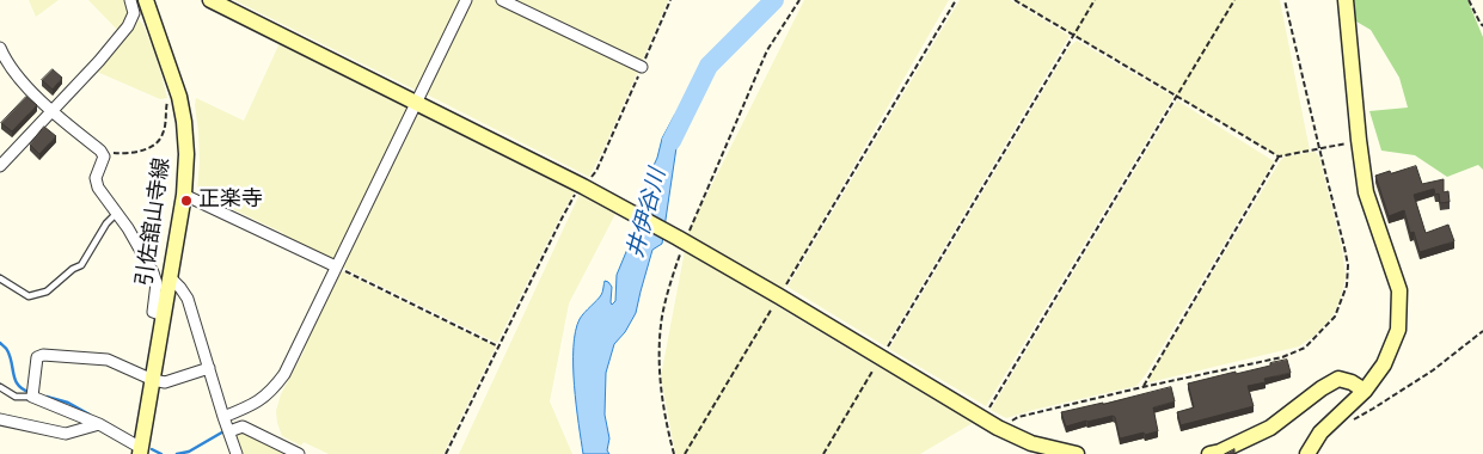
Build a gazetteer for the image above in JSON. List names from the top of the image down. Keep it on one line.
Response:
{"streets":{"street":["引佐舘山寺線"]},"water":["井伊谷川"],"places":["正楽寺"]}
